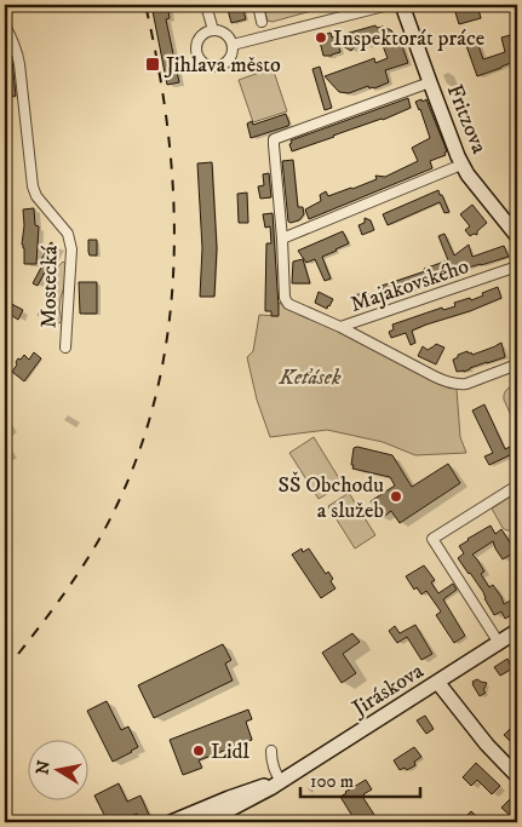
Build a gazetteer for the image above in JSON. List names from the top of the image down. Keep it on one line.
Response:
{"streets":{"main road":["Fritzova","Jiráskova"],"street":["Majakovského","Mostecká"]},"parks":["Keťásek"],"places":{"other":["Inspektorát práce","SŠ Obchodu a služeb","Lidl"],"transit":["Jihlava město"]},"scale_bar":"100 m","north":"left"}
